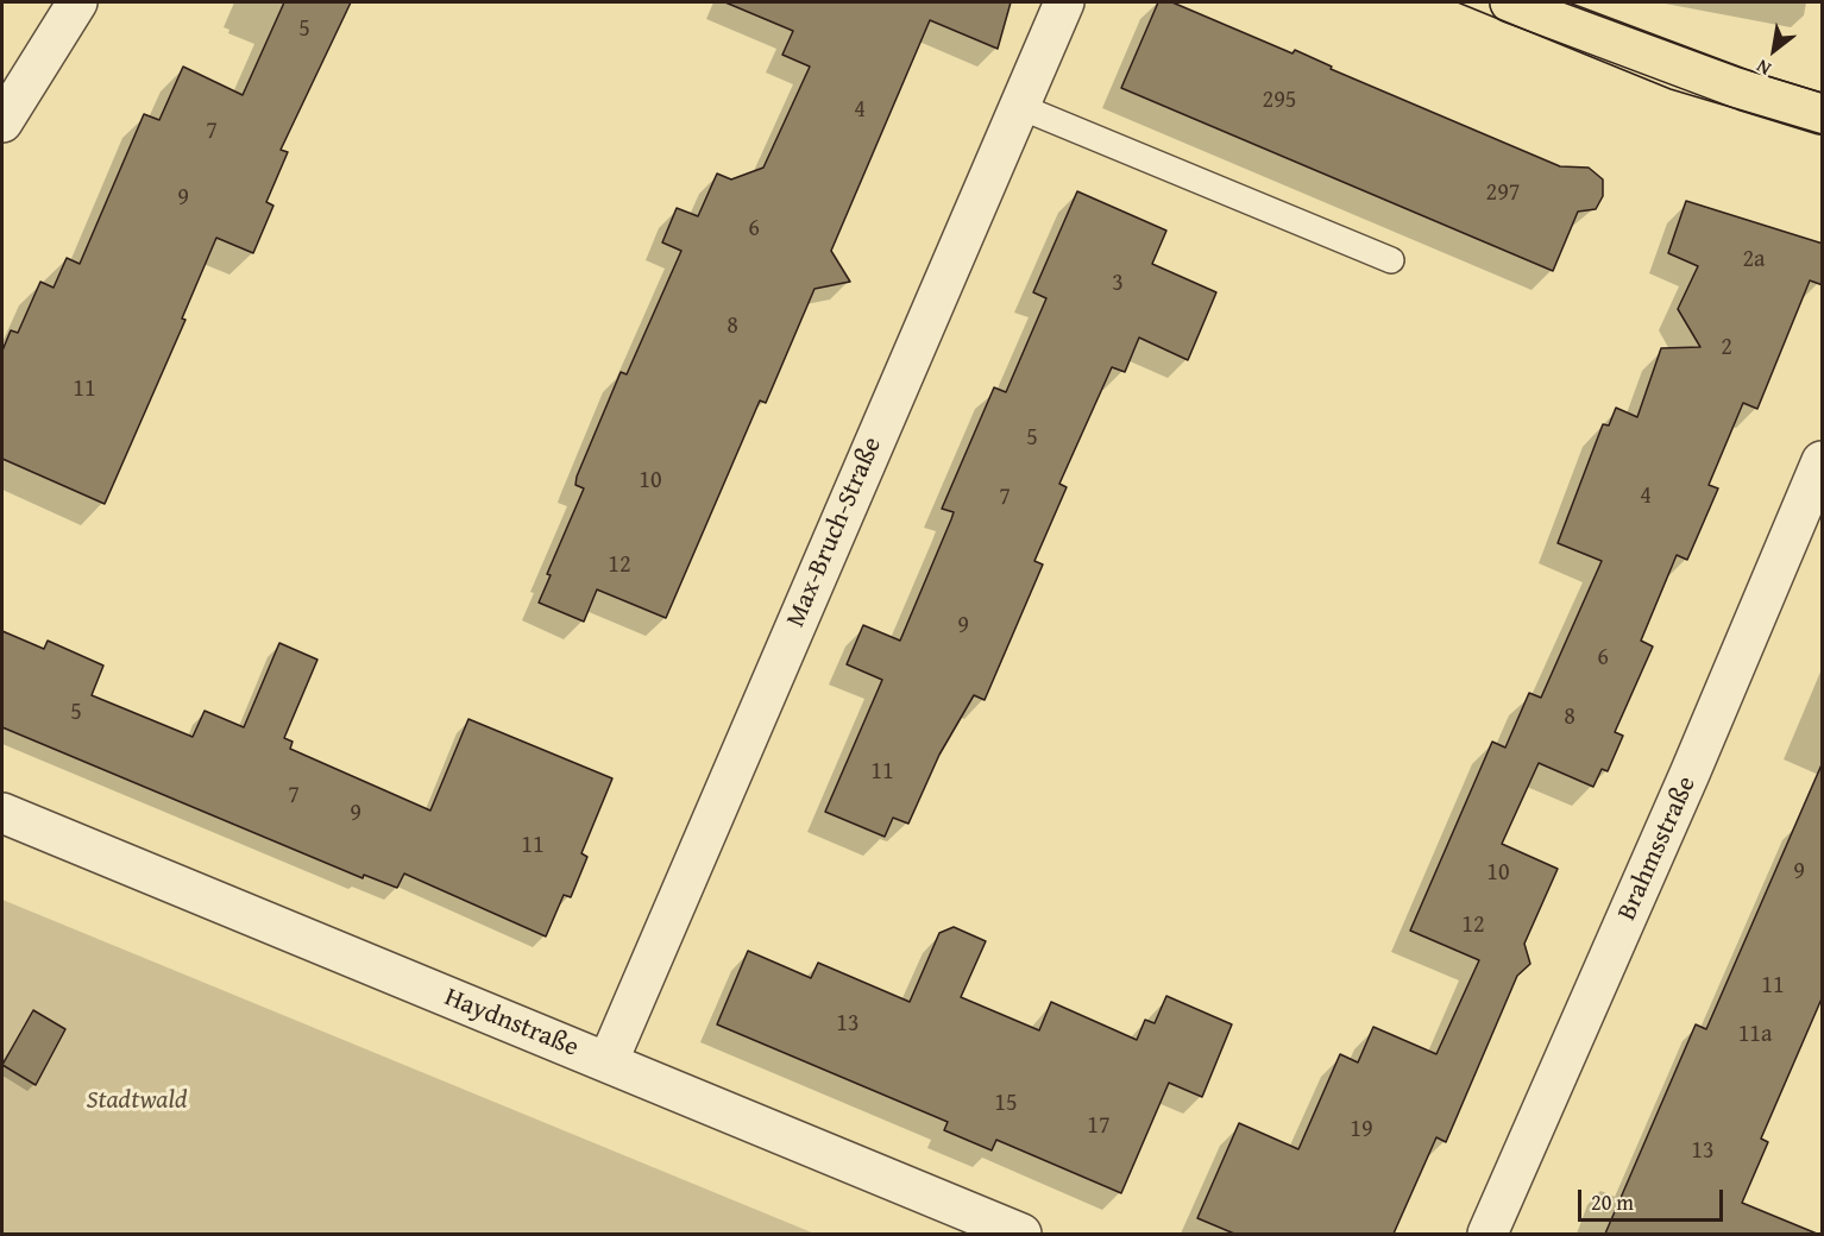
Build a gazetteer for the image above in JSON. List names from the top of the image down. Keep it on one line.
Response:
{"streets":{"street":["Max-Bruch-Straße","Brahmsstraße","Haydnstraße"]},"crossings":[["Max-Bruch-Straße","Haydnstraße"]],"parks":["Stadtwald"],"house_numbers":["5","295","4","7","297","9","6","2a","3","8","2","11","5","10","4","7","12","9","6","5","8","11","7","9","11","9","10","12","11","13","11a","15","17","19","13"],"scale_bar":"20 m","north":"bottom left"}
